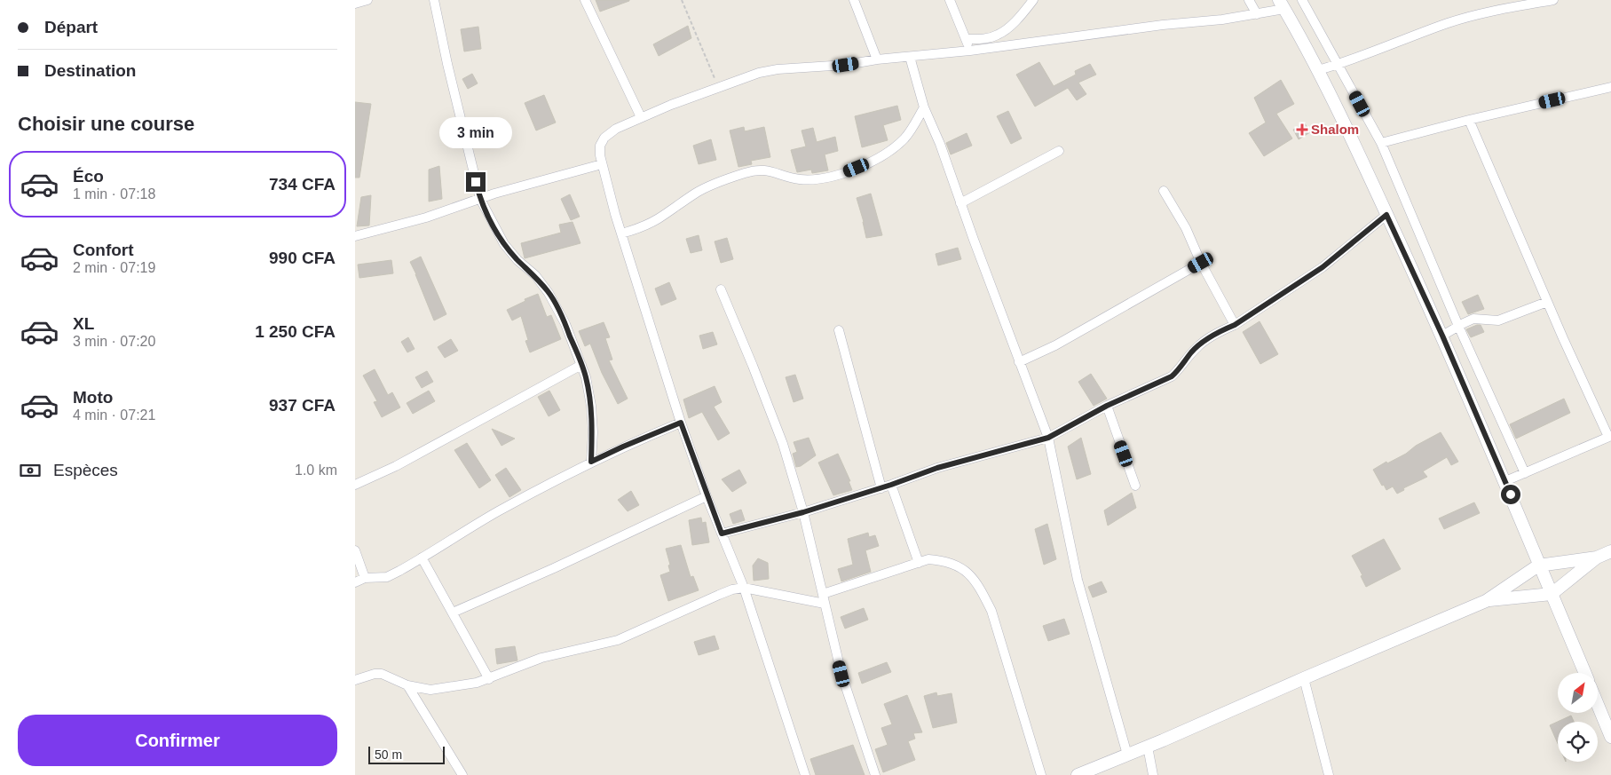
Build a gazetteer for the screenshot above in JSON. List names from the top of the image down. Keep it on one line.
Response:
{"places":{"health":["Shalom"]},"scale_bar":"50 m","north":"top right","page":{"banner":["Départ","Destination"],"heading":"Choisir une course","bubble":"3 min","list":[{"name":"Éco","note":"1 min · 07:18","value":"734 CFA"},{"name":"Confort","note":"2 min · 07:19","value":"990 CFA"},{"name":"XL","note":"3 min · 07:20","value":"1 250 CFA"},{"name":"Moto","note":"4 min · 07:21","value":"937 CFA"}],"pay":["Espèces","1.0 km"],"buttons":"Confirmer","scale":"50 m"}}
